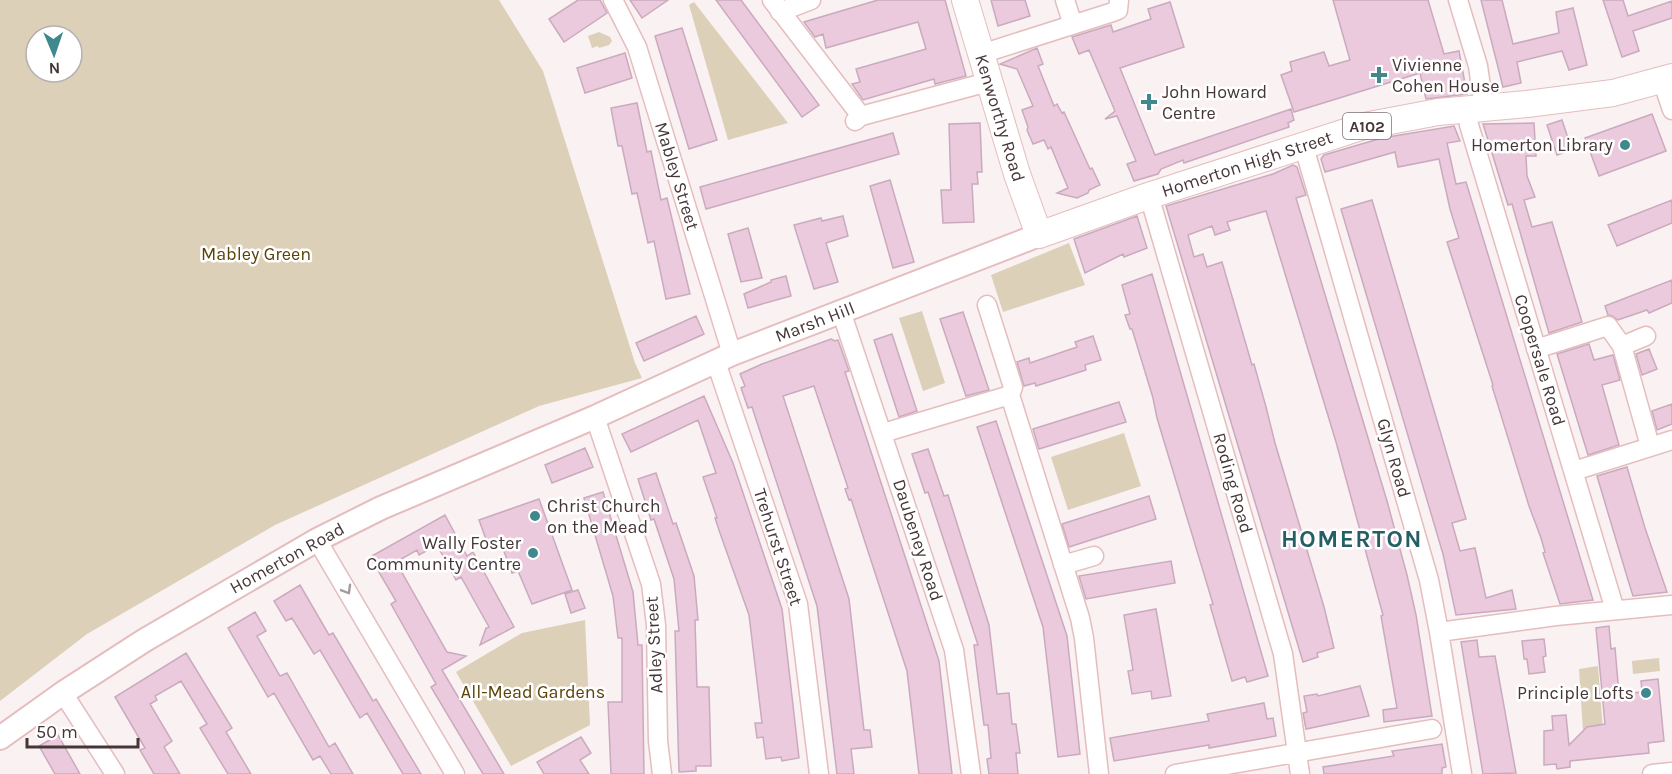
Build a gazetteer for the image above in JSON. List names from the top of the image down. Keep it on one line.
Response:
{"streets":{"highway":["Kenworthy Road","A102","Homerton High Street"],"main road":["Marsh Hill","Homerton Road"],"street":["Mabley Street","Coopersale Road","Glyn Road","Roding Road","Daubeney Road","Trehurst Street","Adley Street"]},"crossings":[["Kenworthy Road","Homerton High Street"],["Kenworthy Road","Marsh Hill"],["Homerton High Street","Marsh Hill"],["Homerton High Street","Coopersale Road"],["Homerton High Street","Glyn Road"],["Homerton High Street","Roding Road"],["Mabley Street","Marsh Hill"],["Mabley Street","Trehurst Street"],["Marsh Hill","Daubeney Road"],["Marsh Hill","Trehurst Street"],["Marsh Hill","Homerton Road"],["Marsh Hill","Adley Street"],["Homerton Road","Adley Street"]],"districts":["HOMERTON"],"parks":["Mabley Green","All-Mead Gardens"],"places":{"health":["Vivienne Cohen House","John Howard Centre"],"other":["Homerton Library","Christ Church on the Mead","Wally Foster Community Centre","Principle Lofts"]},"scale_bar":"50 m","north":"bottom"}
